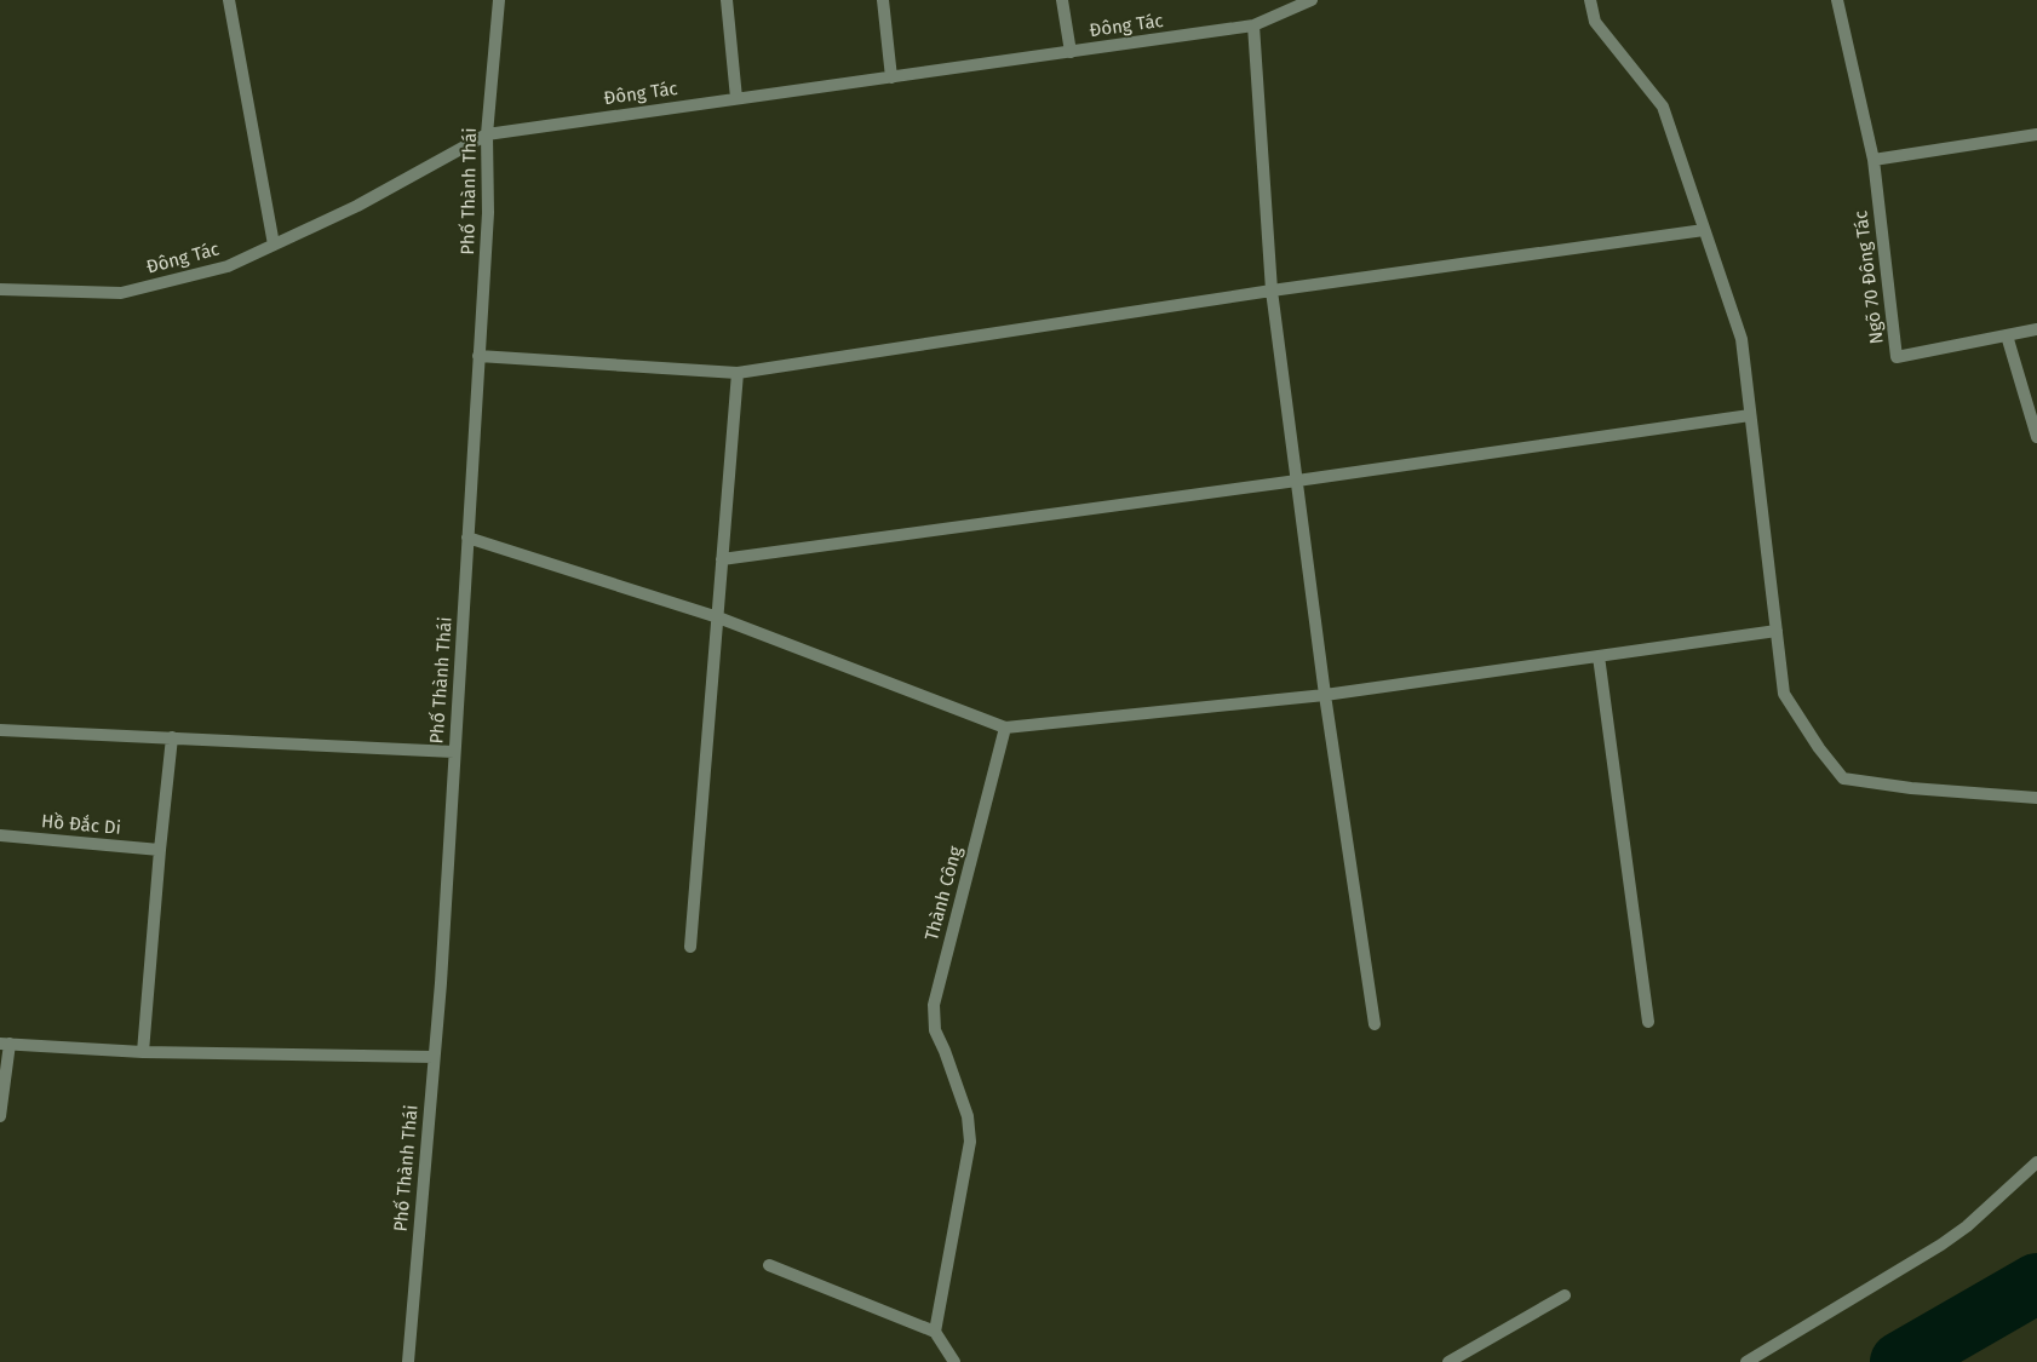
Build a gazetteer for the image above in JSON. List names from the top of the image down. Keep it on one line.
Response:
{"streets":{"street":["Đông Tác","Phố Thành Thái","Ngõ 70 Đông Tác","Hồ Đắc Di","Thành Công"]},"crossings":[["Đông Tác","Phố Thành Thái"]]}
